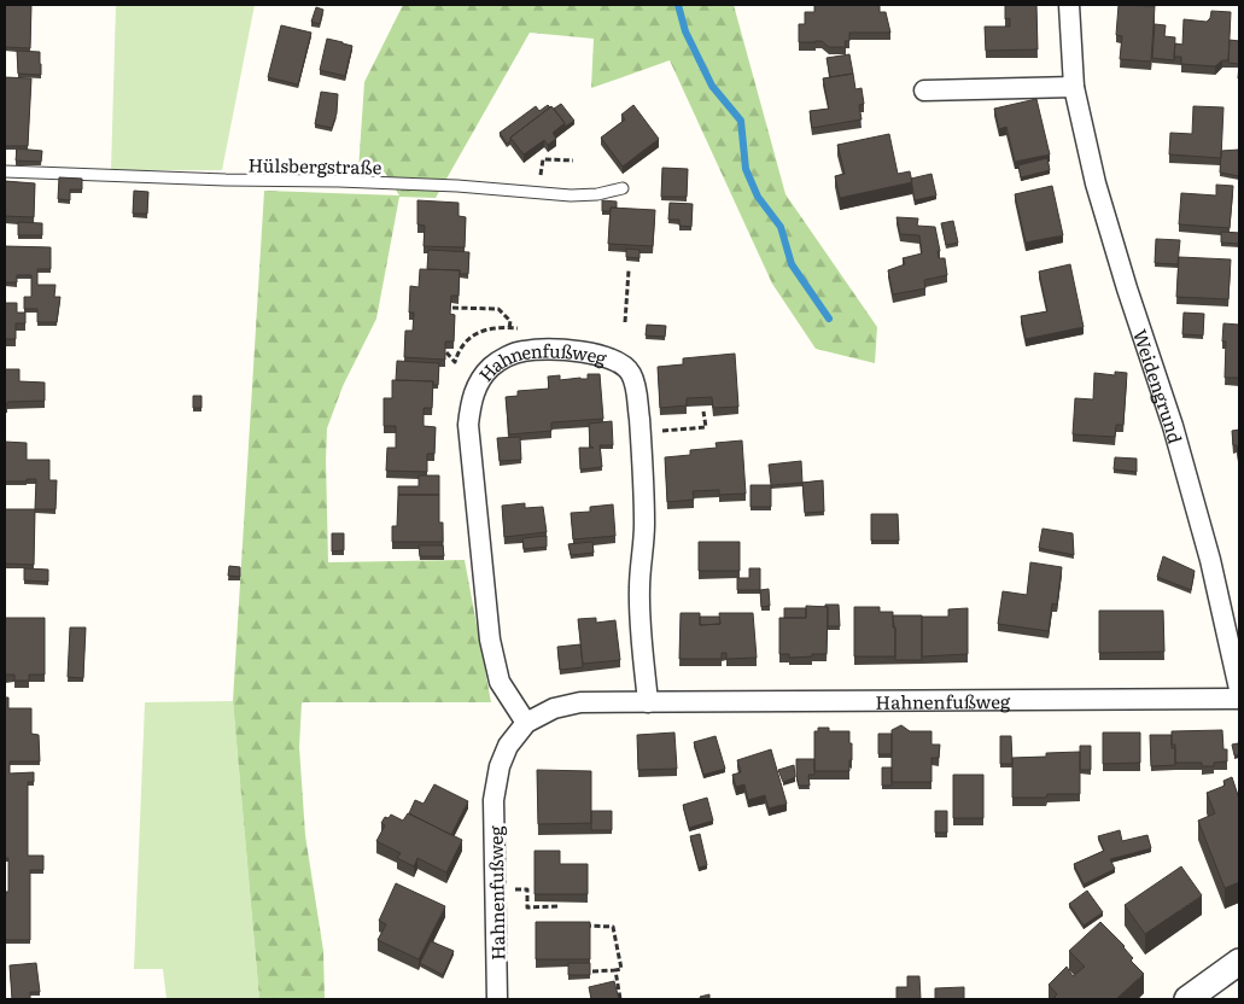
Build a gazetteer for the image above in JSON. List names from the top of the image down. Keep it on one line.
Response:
{"streets":{"street":["Hahnenfußweg","Weidengrund"],"lane":["Hülsbergstraße"]}}
